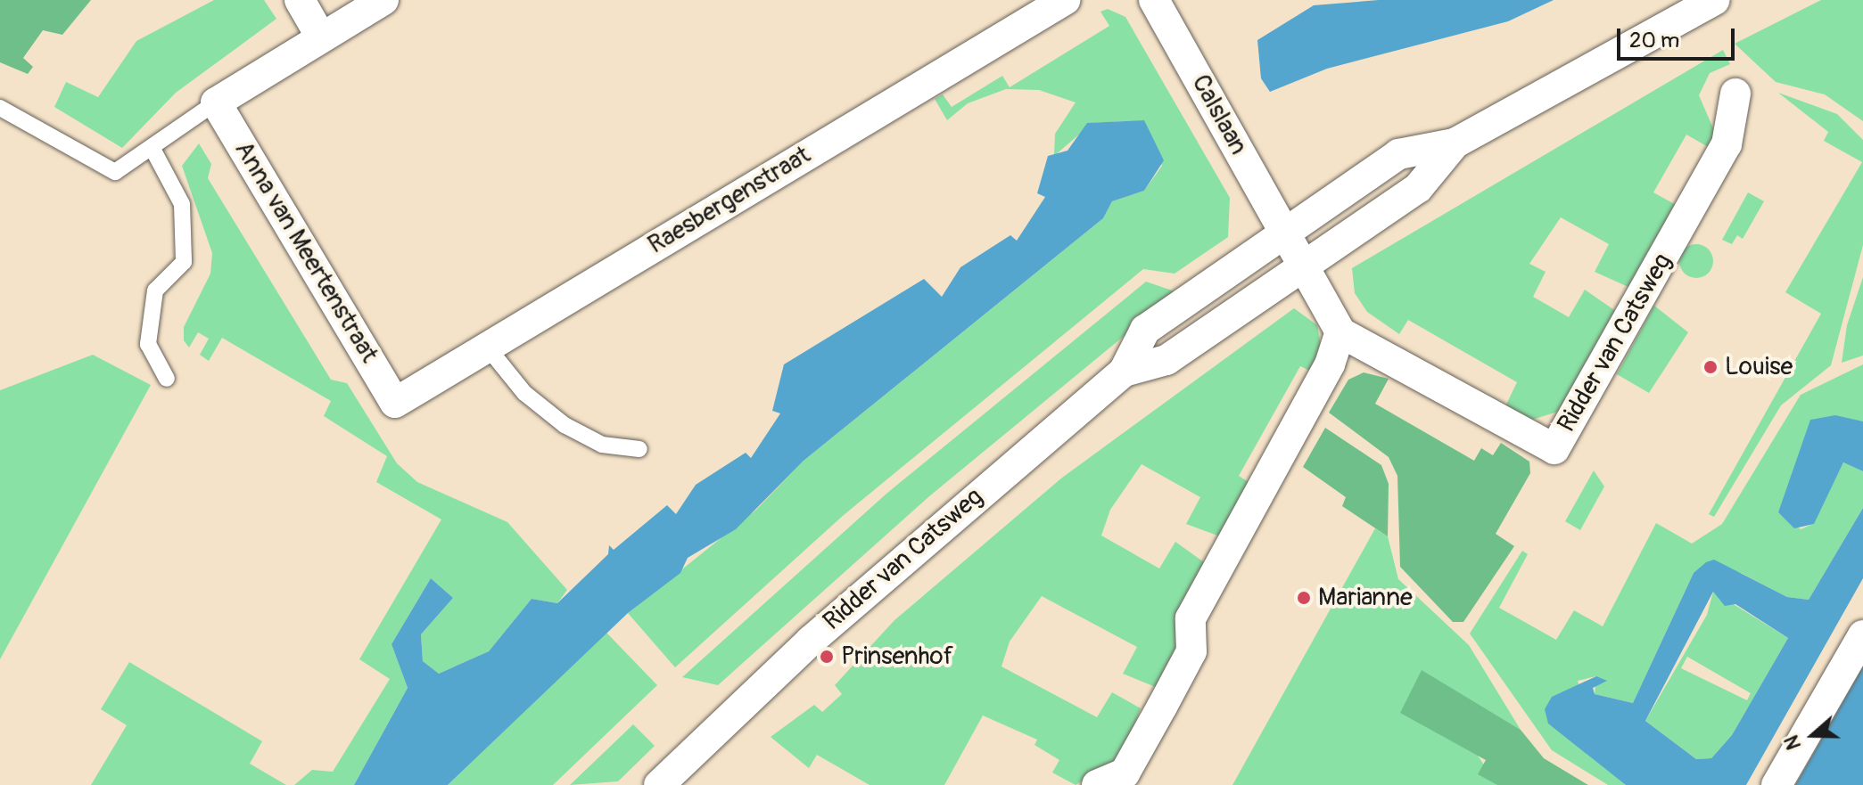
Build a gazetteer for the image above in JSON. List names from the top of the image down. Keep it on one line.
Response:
{"streets":{"street":["Calslaan","Raesbergenstraat","Anna van Meertenstraat","Ridder van Catsweg"]},"crossings":[["Calslaan","Ridder van Catsweg"],["Raesbergenstraat","Anna van Meertenstraat"]],"places":["Louise","Marianne","Prinsenhof"],"scale_bar":"20 m","north":"left"}
